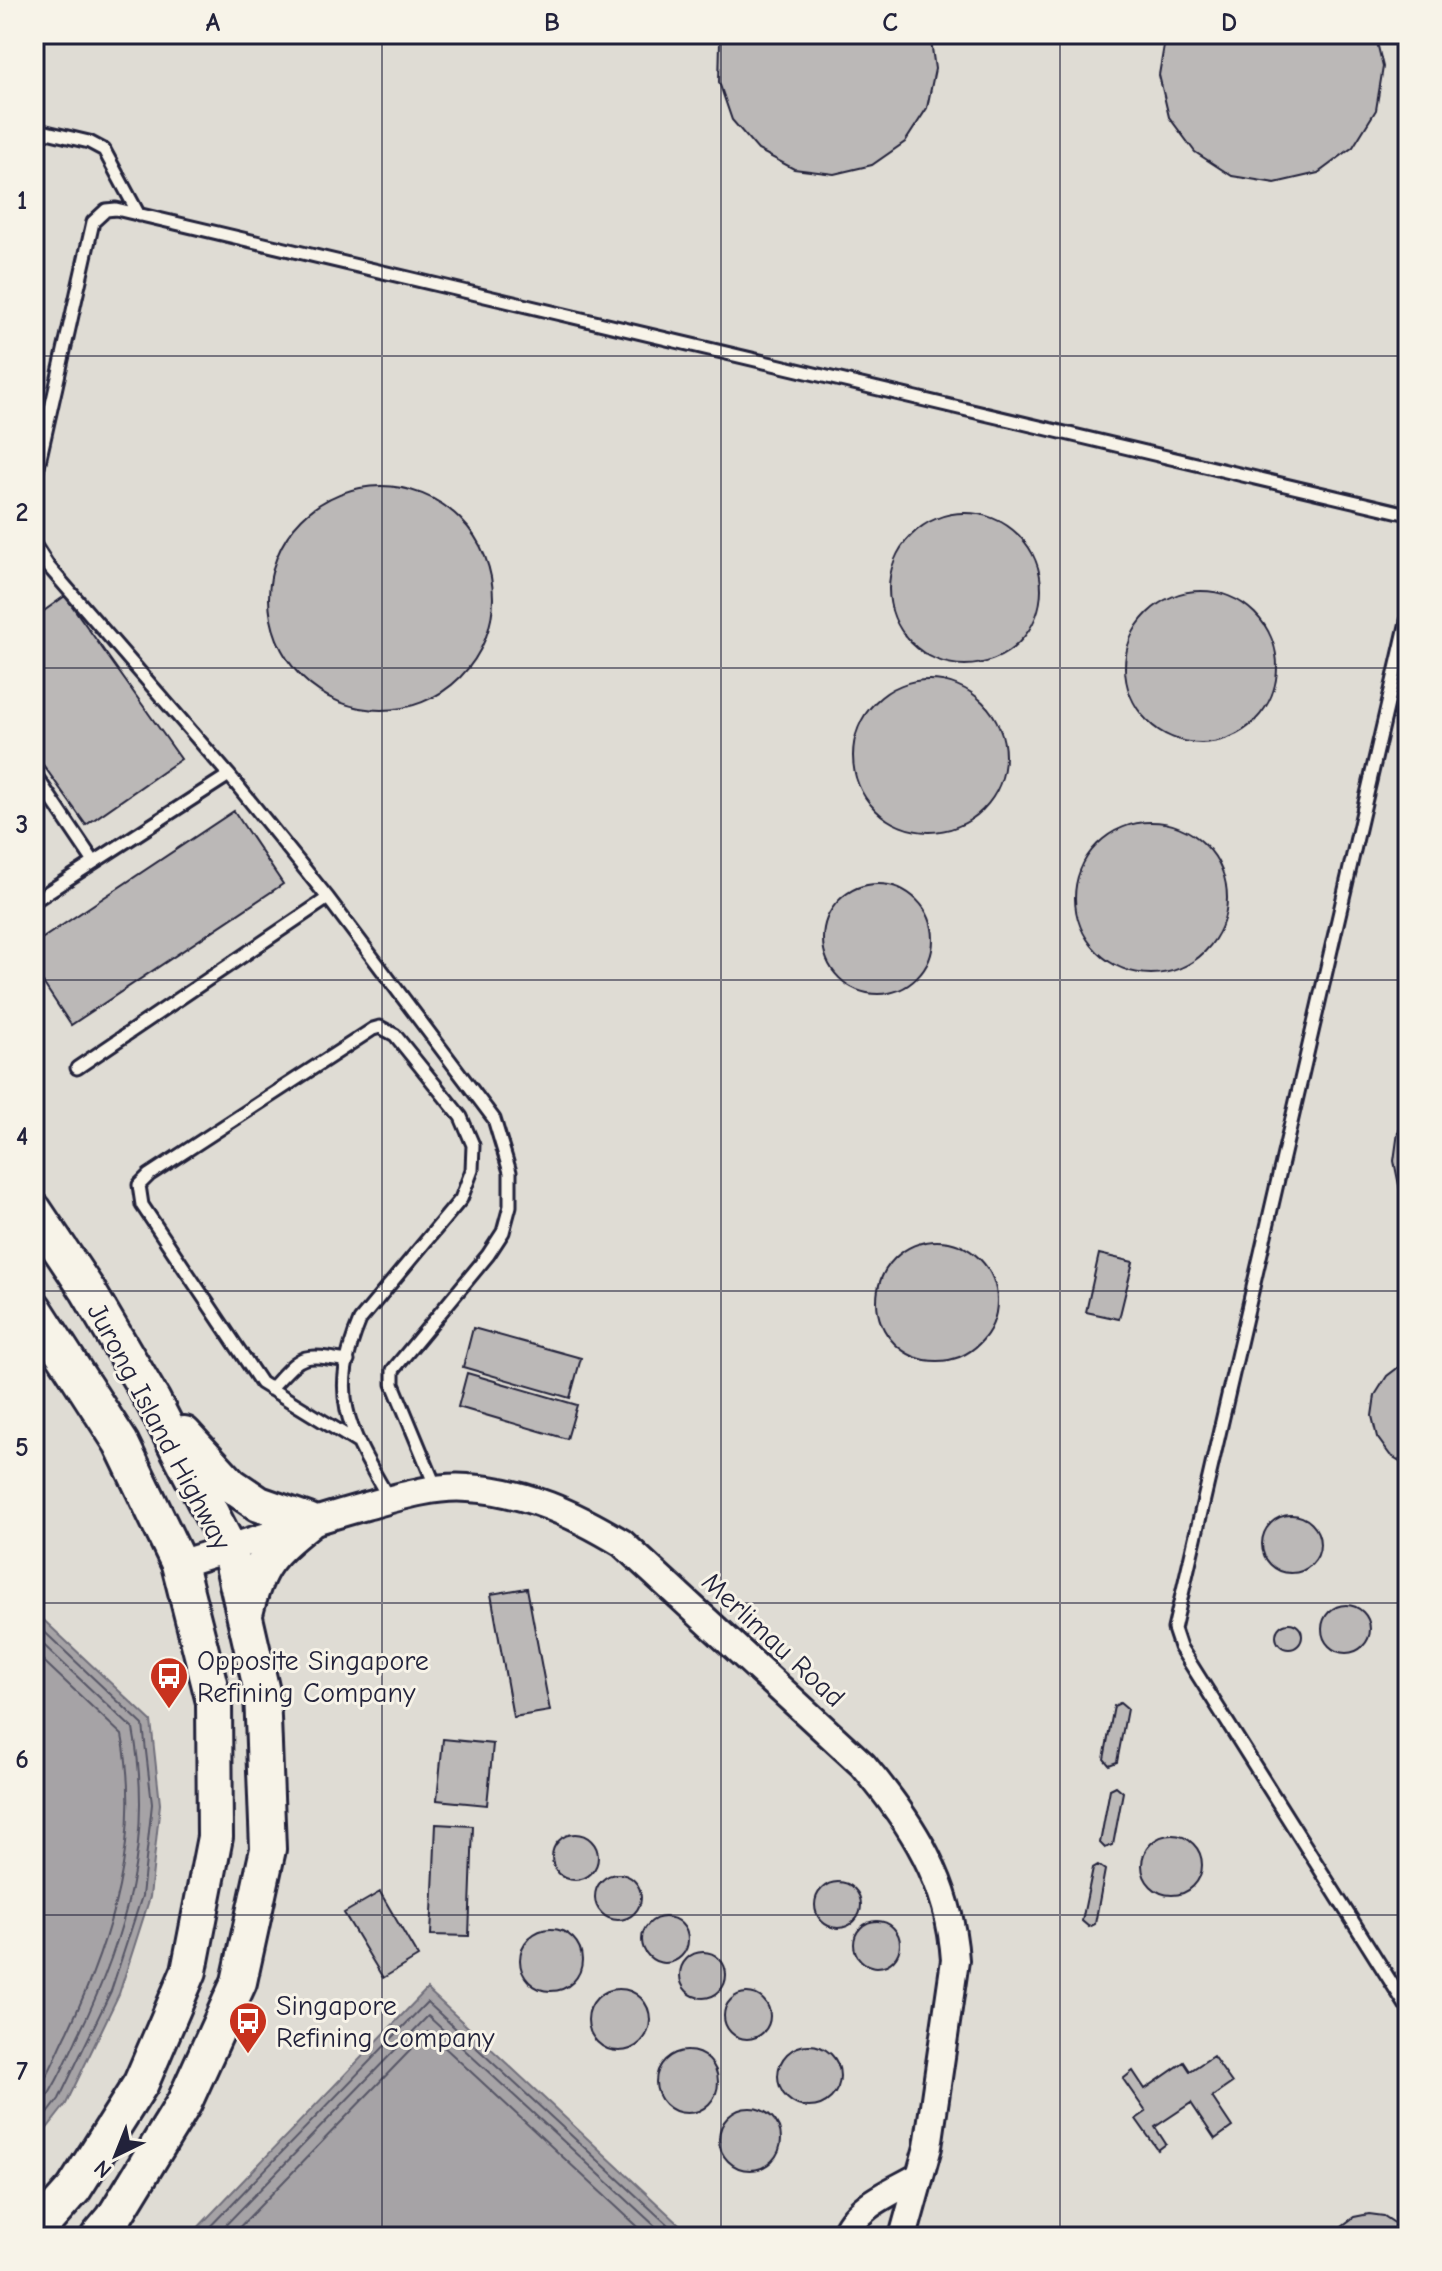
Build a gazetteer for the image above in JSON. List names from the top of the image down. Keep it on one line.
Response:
{"streets":{"main road":["Jurong Island Highway"],"street":["Merlimau Road"]},"crossings":[["Jurong Island Highway","Merlimau Road"]],"places":{"bus stop":["Opposite Singapore Refining Company","Singapore Refining Company"]},"north":"bottom left","grid":{"columns":["A","B","C","D"],"rows":["1","2","3","4","5","6","7"]}}
